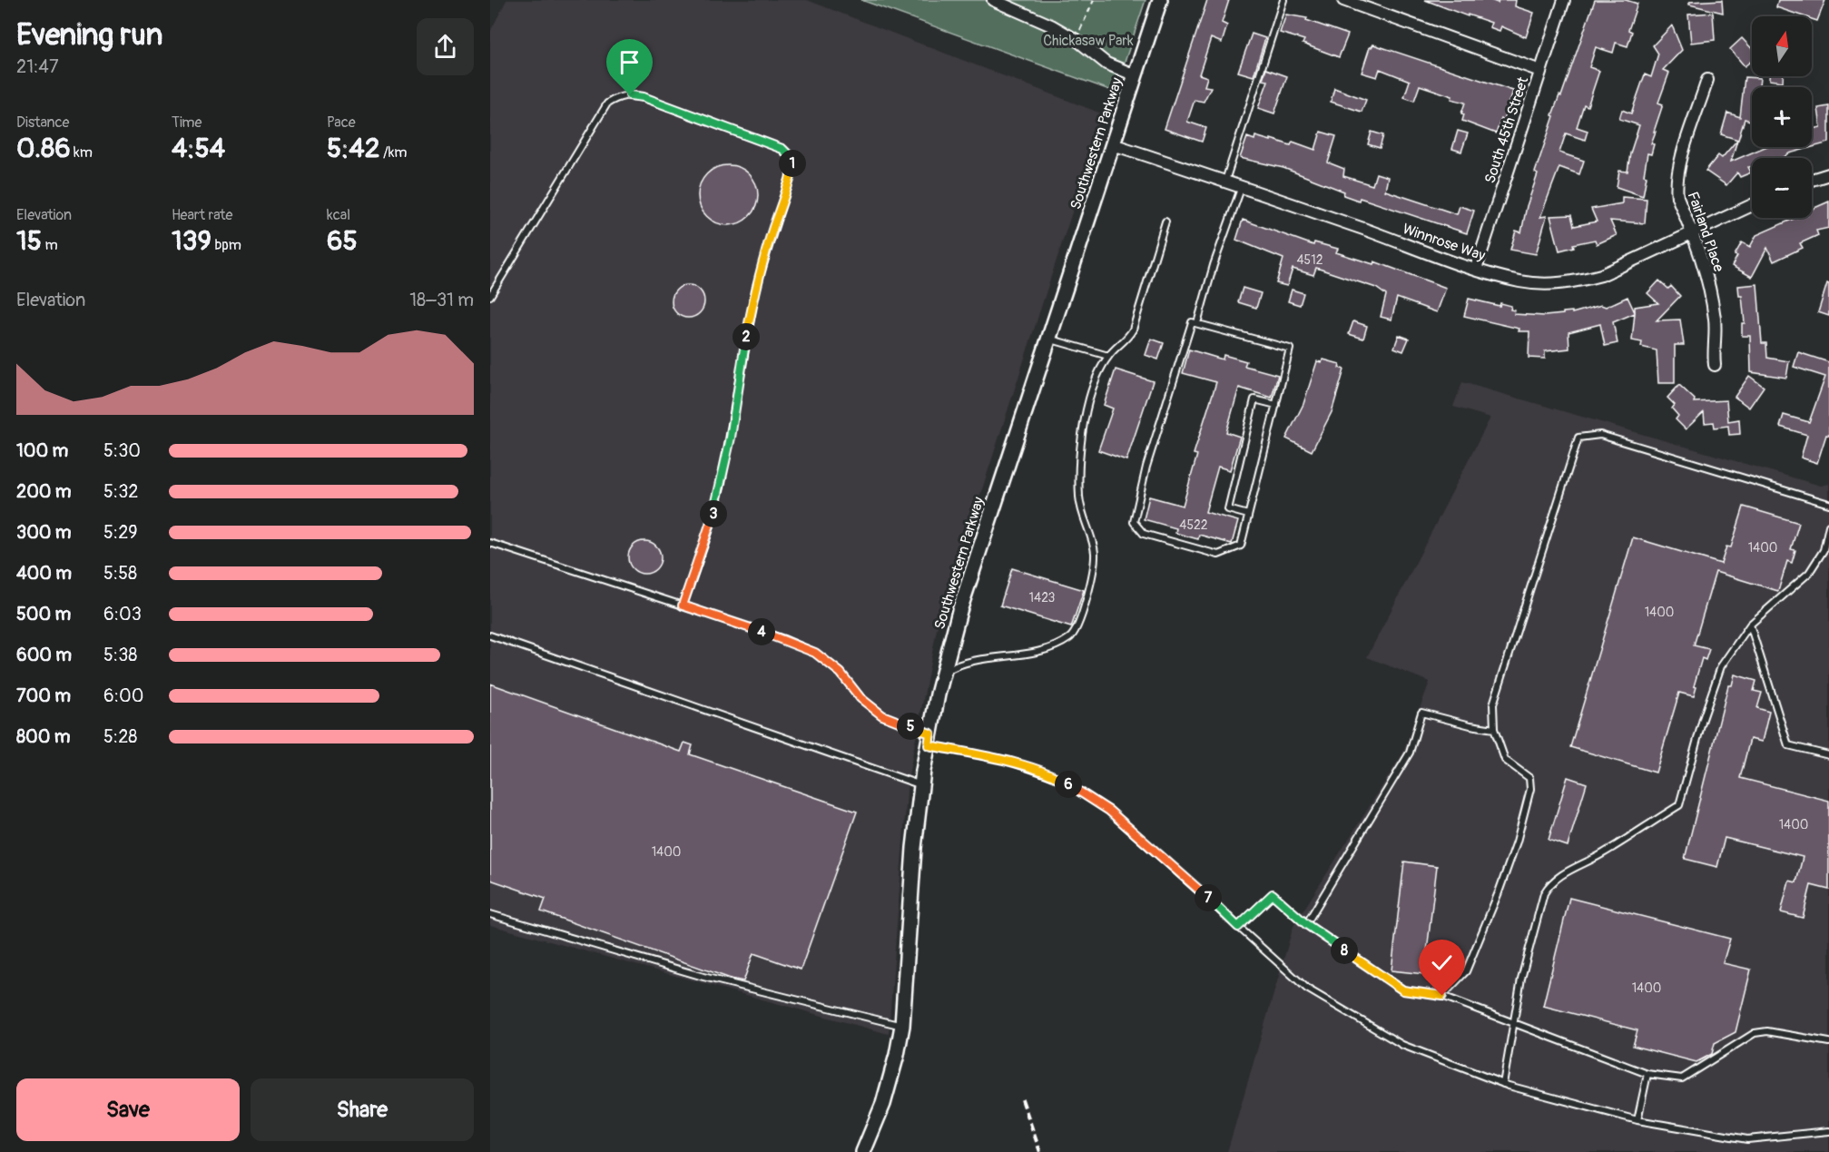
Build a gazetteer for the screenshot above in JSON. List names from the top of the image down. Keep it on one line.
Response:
{"streets":{"street":["South 45th Street","Southwestern Parkway","Fairland Place","Winnrose Way"]},"crossings":[["South 45th Street","Winnrose Way"],["Southwestern Parkway","Winnrose Way"],["Fairland Place","Winnrose Way"]],"parks":["Chickasaw Park"],"house_numbers":["4512","4522","1400","1423","1400","1400","1400","1400"],"north":"top","page":{"heading":["Evening run","21:47"],"map_buttons":["+","−"],"stats":[["Distance","0.86 km"],["Time","4:54"],["Pace","5:42 /km"],["Elevation","15 m"],["Heart rate","139 bpm"],["kcal","65"]],"pins":["1","2","3","4","5","6","7","8"],"chart":["Elevation","18–31 m"],"list":[{"name":"100 m","note":"5:30"},{"name":"200 m","note":"5:32"},{"name":"300 m","note":"5:29"},{"name":"400 m","note":"5:58"},{"name":"500 m","note":"6:03"},{"name":"600 m","note":"5:38"},{"name":"700 m","note":"6:00"},{"name":"800 m","note":"5:28"}],"buttons":["Save","Share"]}}
